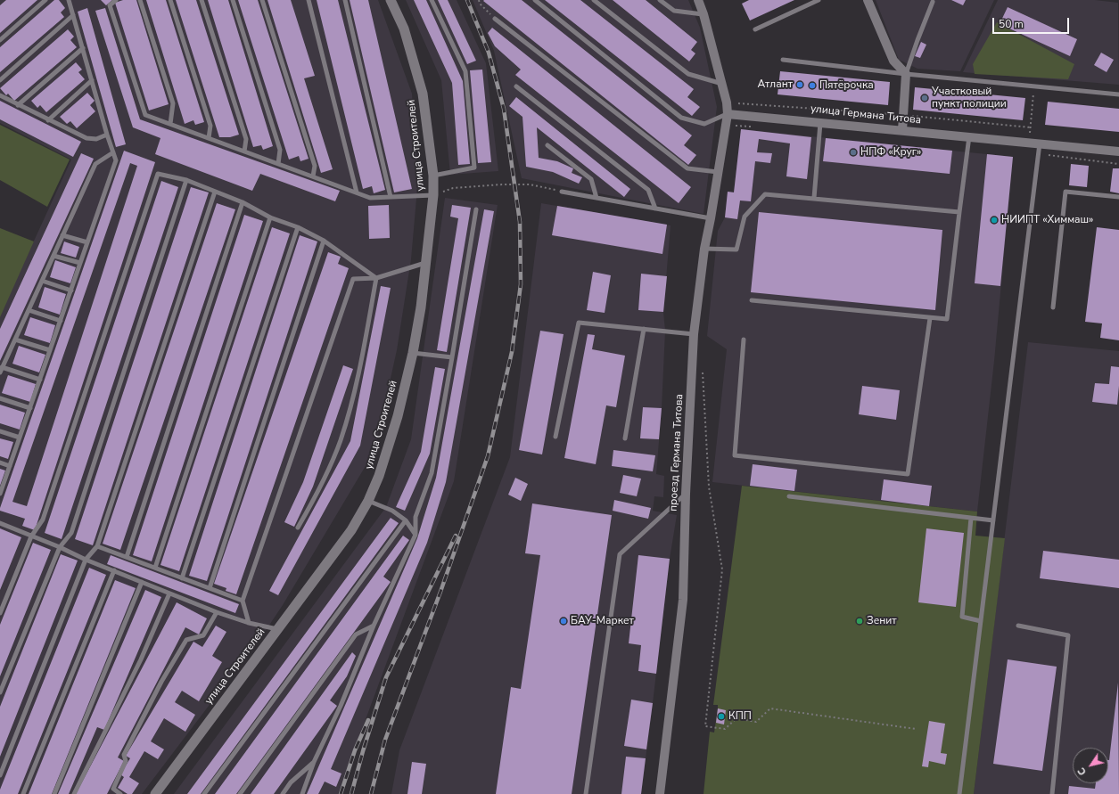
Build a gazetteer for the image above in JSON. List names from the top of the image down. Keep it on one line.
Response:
{"streets":{"main road":["улица Строителей"],"street":["улица Германа Титова","проезд Германа Титова"]},"crossings":[["улица Германа Титова","проезд Германа Титова"]],"places":["Атлант","Пятёрочка","Участковый пункт полиции","НПФ «Круг»","НИИПТ «Химмаш»","БАУ-Маркет","Зенит","КПП"],"scale_bar":"50 m","north":"bottom left"}
